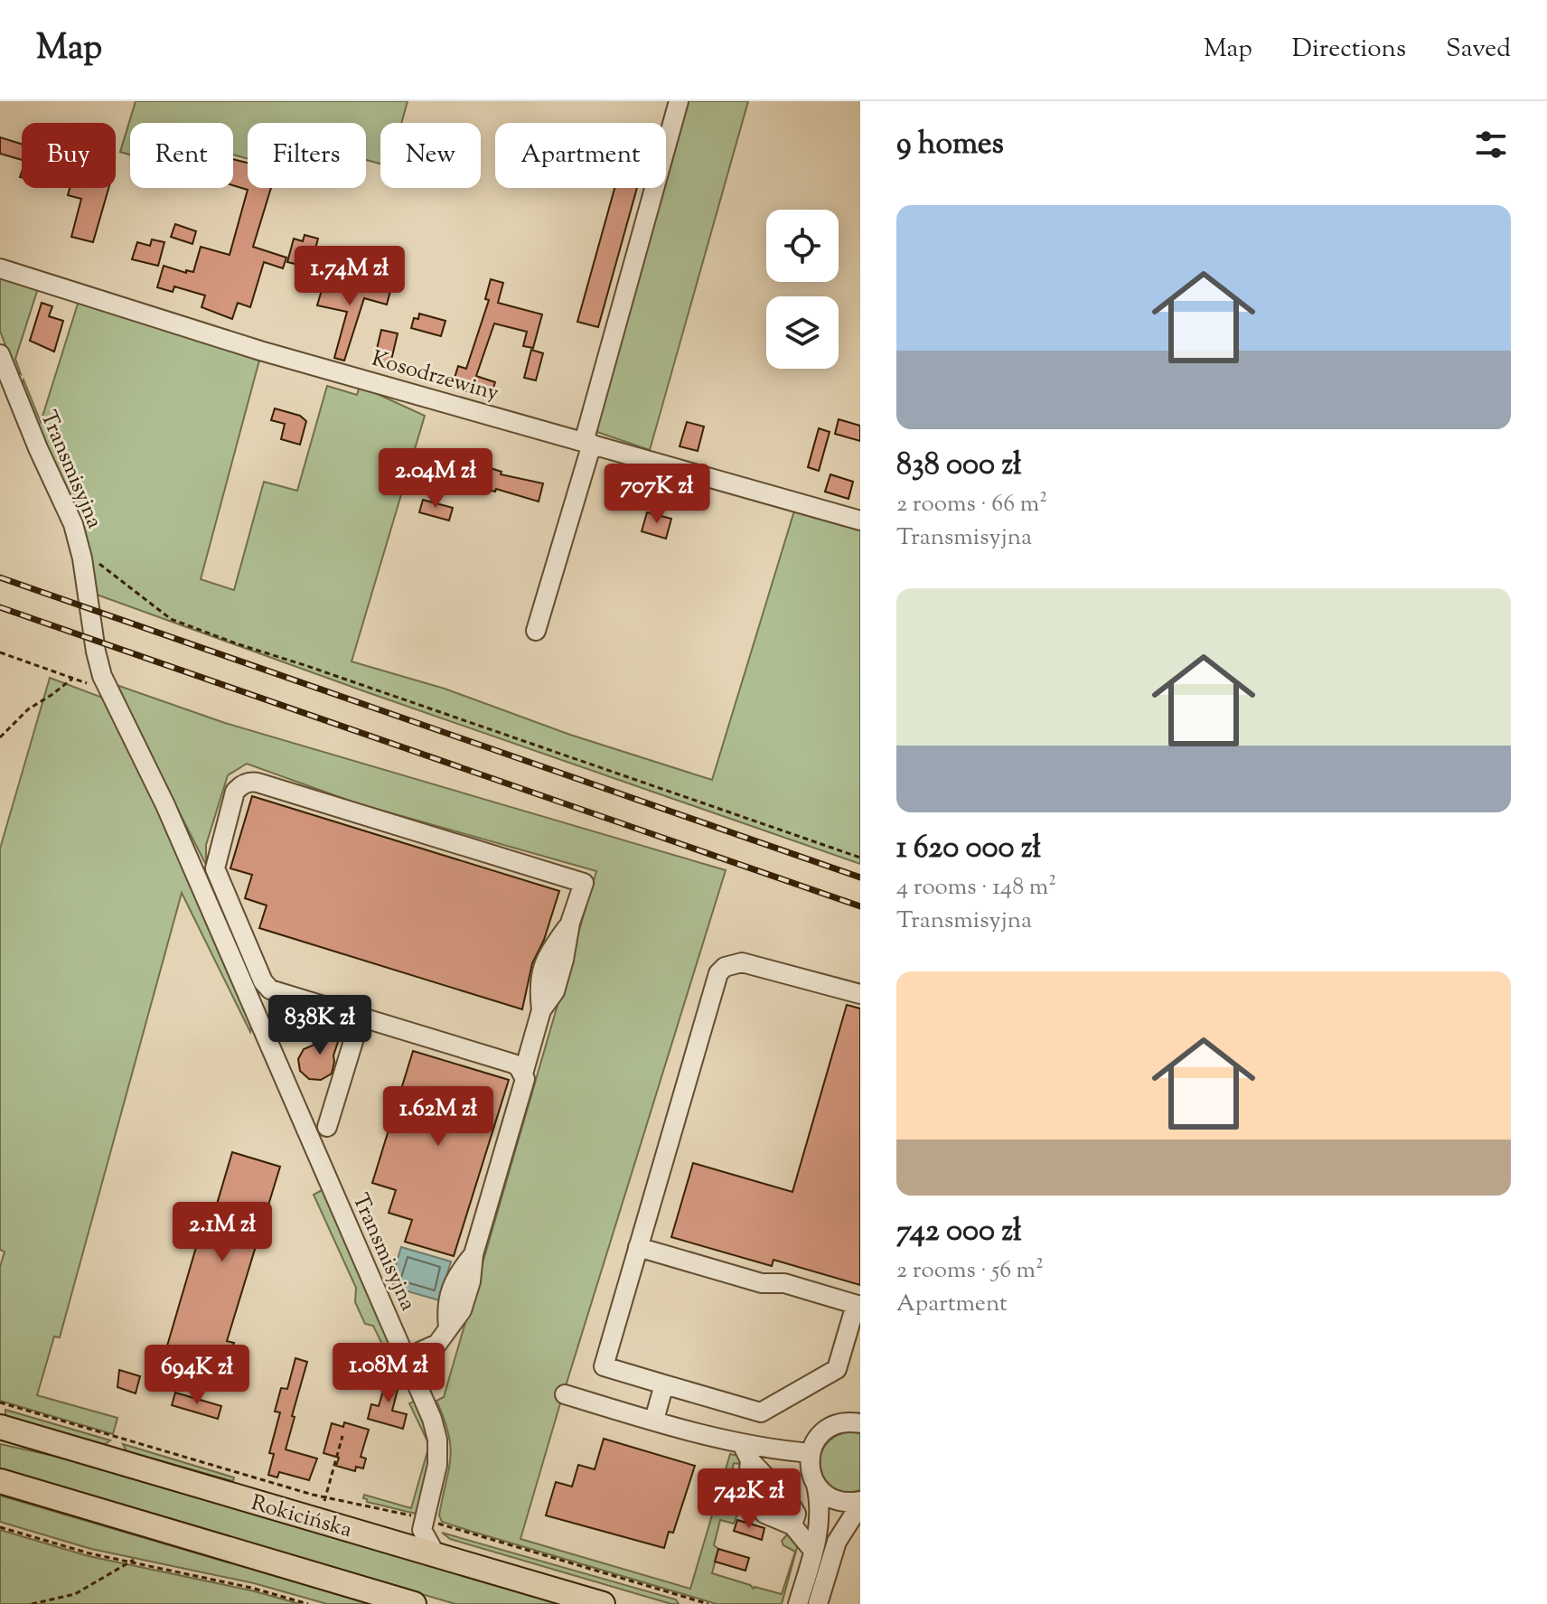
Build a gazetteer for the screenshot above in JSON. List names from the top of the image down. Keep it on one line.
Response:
{"streets":{"main road":["Rokicińska"],"street":["Kosodrzewiny","Transmisyjna"]},"page":{"header":"Map","nav":["Map","Directions","Saved"],"heading":"9 homes","chip":["Buy","Rent","Filters","New","Apartment"],"list":[{"name":"838 000 zł","note":"2 rooms · 66 m² · Transmisyjna"},{"name":"1 620 000 zł","note":"4 rooms · 148 m² · Transmisyjna"},{"name":"742 000 zł","note":"2 rooms · 56 m² · Apartment"}],"price":["1.74M zł","2.04M zł","707K zł","838K zł","1.62M zł","2.1M zł","1.08M zł","694K zł","742K zł"]}}
